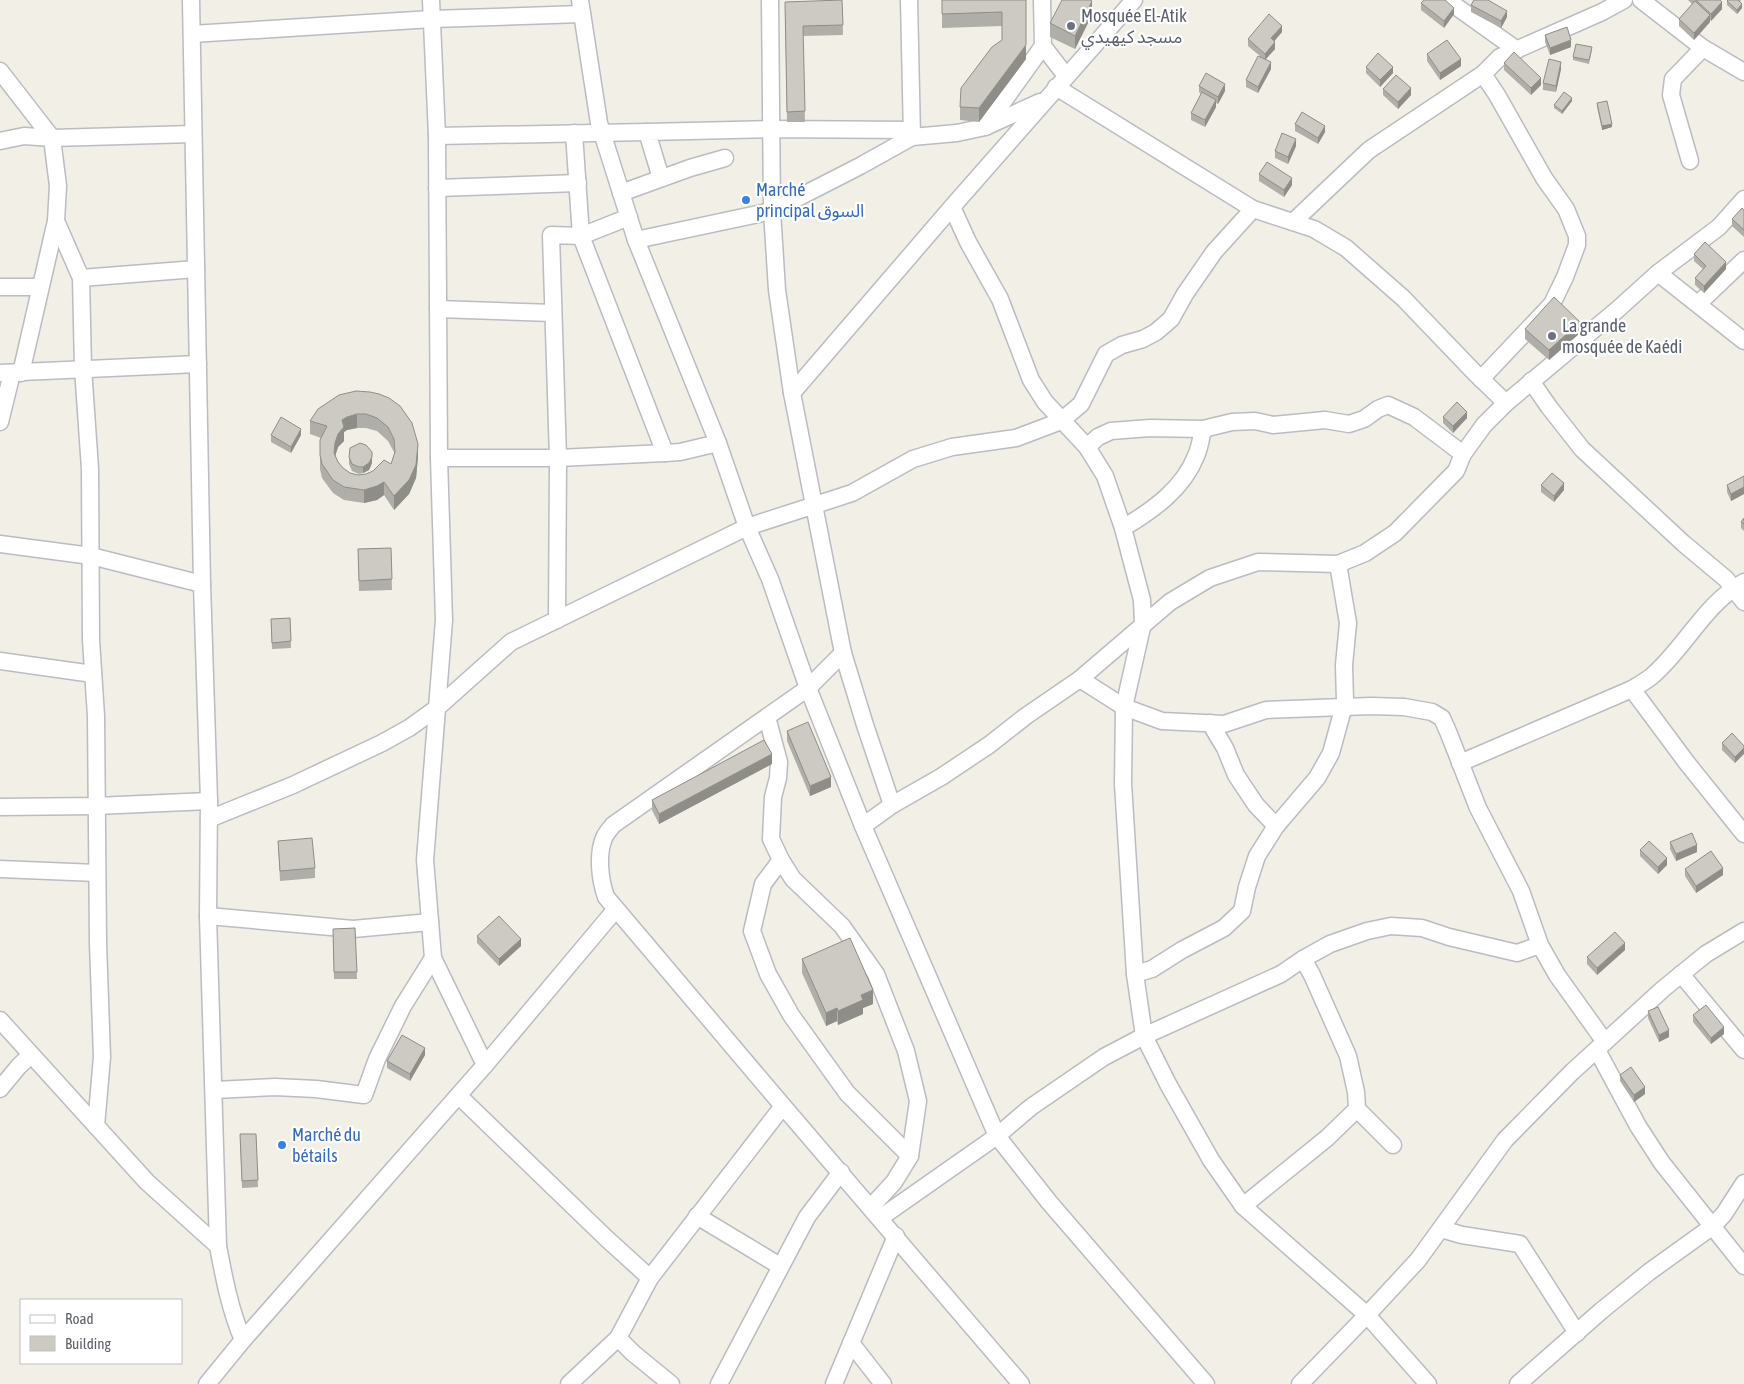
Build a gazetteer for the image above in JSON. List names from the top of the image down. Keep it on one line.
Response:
{"places":["Mosquée El-Atik مسجد كيهيدي","Marché principal السوق","La grande mosquée de Kaédi","Marché du bétails"],"legend":["Road","Building"]}
